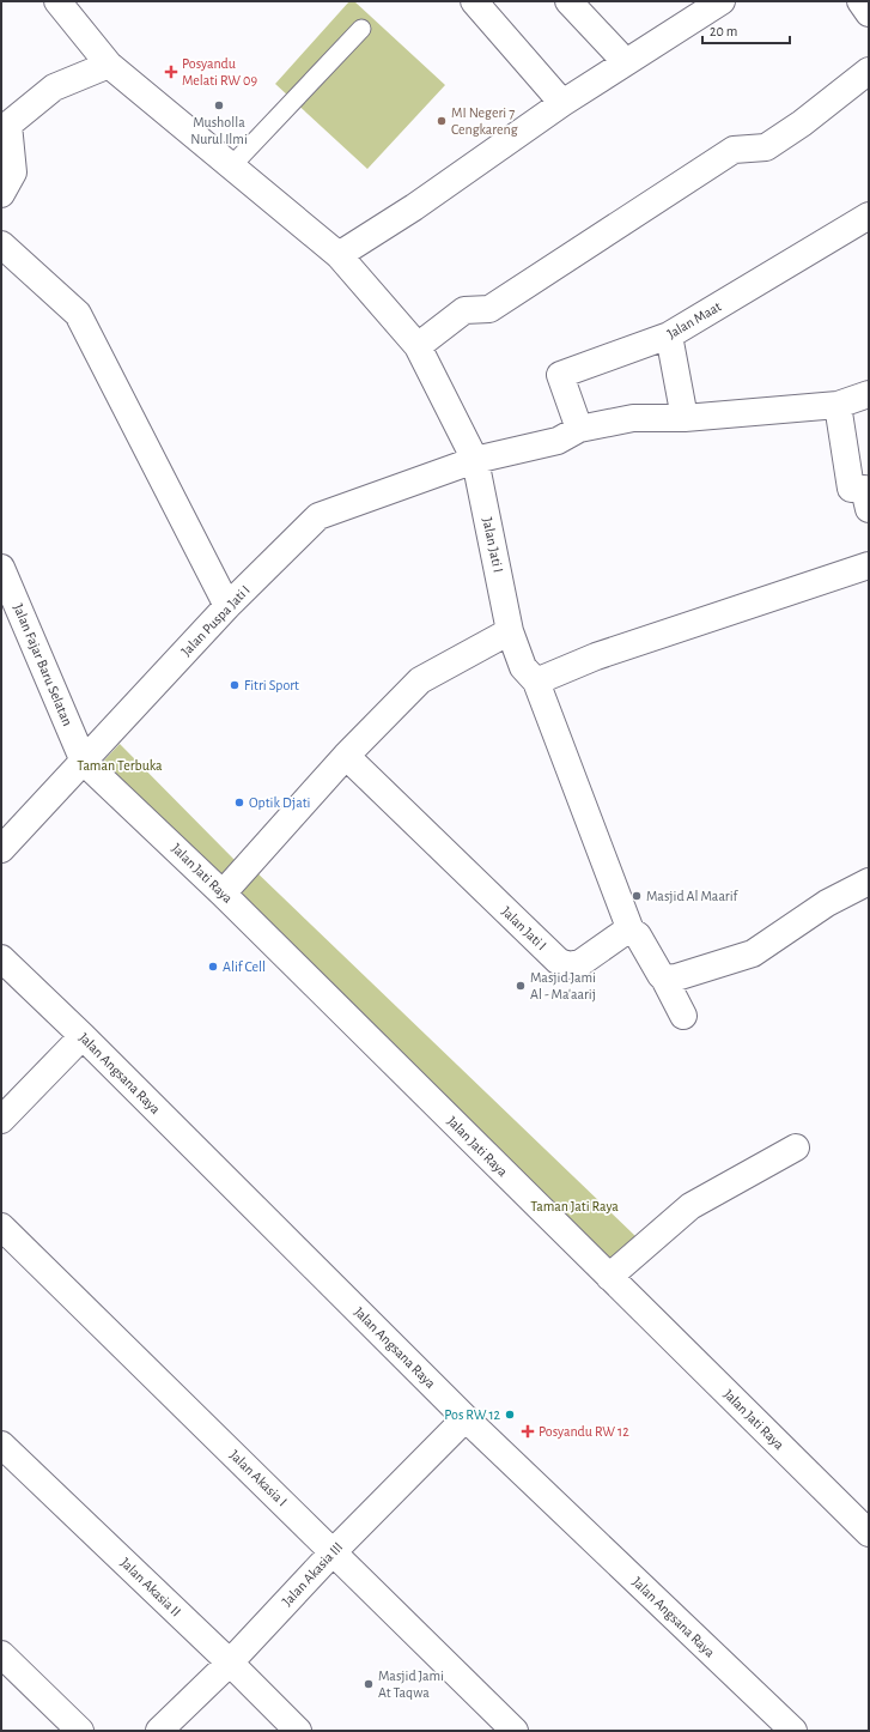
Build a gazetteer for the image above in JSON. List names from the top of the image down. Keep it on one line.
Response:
{"streets":{"street":["Jalan Maat","Jalan Jati I","Jalan Puspa Jati I","Jalan Fajar Baru Selatan","Jalan Jati Raya","Jalan Angsana Raya","Jalan Akasia I","Jalan Akasia III","Jalan Akasia II"]},"crossings":[["Jalan Jati I","Jalan Puspa Jati I"],["Jalan Puspa Jati I","Jalan Fajar Baru Selatan"],["Jalan Puspa Jati I","Jalan Jati Raya"],["Jalan Fajar Baru Selatan","Jalan Jati Raya"],["Jalan Angsana Raya","Jalan Akasia III"],["Jalan Akasia I","Jalan Akasia III"],["Jalan Akasia III","Jalan Akasia II"]],"parks":["Taman Terbuka","Taman Jati Raya"],"places":{"health":["Posyandu Melati RW 09","Posyandu RW 12"],"other":["Musholla Nurul Ilmi","MI Negeri 7 Cengkareng","Fitri Sport","Optik Djati","Masjid Al Maarif","Alif Cell","Masjid Jami Al - Ma'aarij","Pos RW 12","Masjid Jami At Taqwa"]},"scale_bar":"20 m"}
